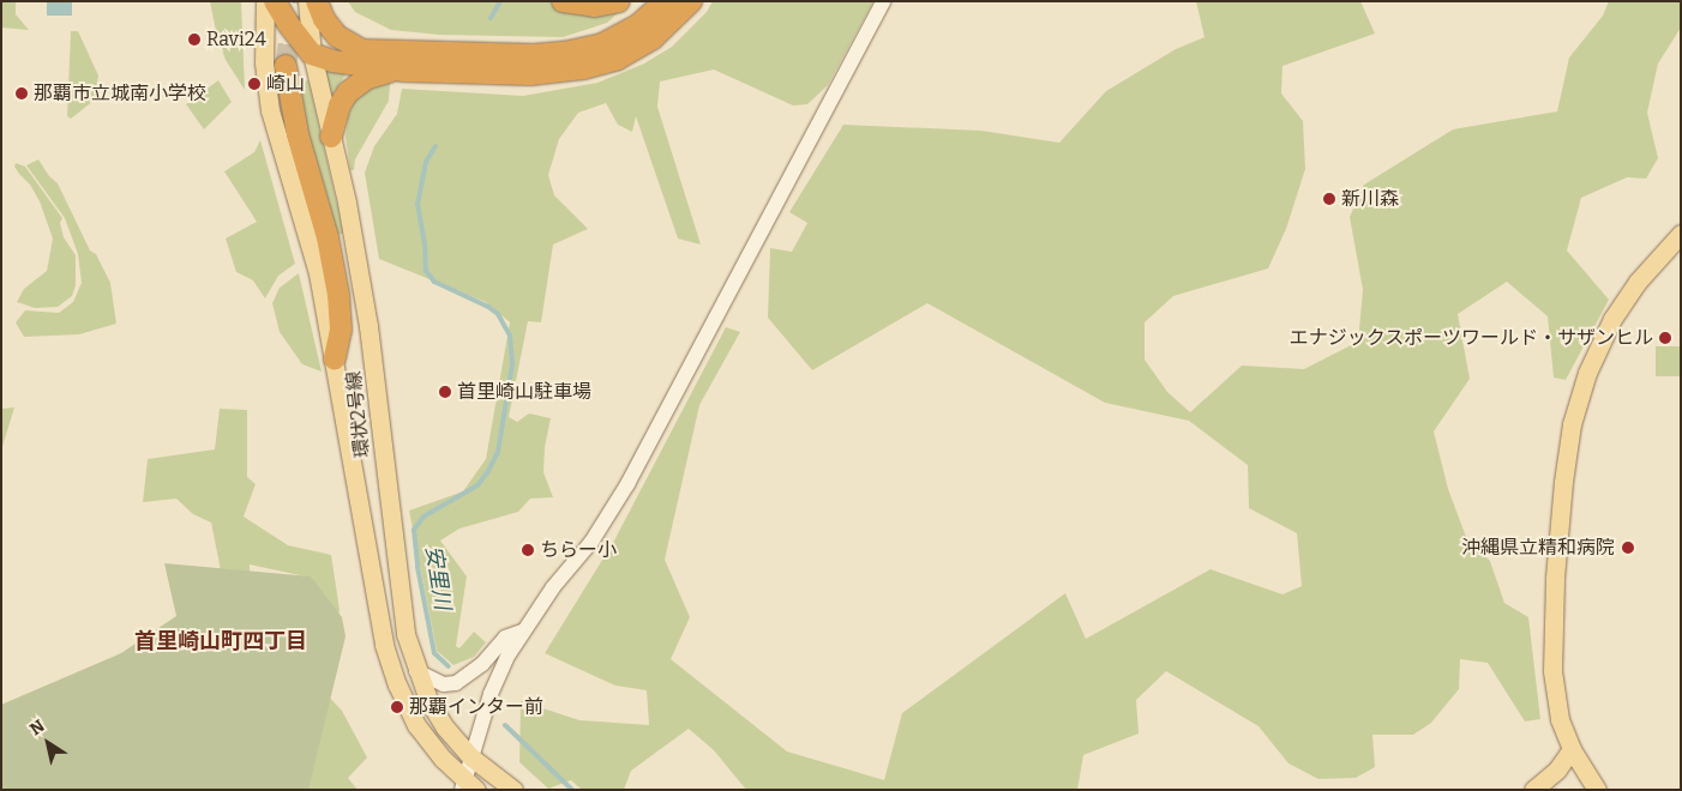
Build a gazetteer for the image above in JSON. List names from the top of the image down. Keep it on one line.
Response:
{"streets":{"main road":["環状2号線"]},"districts":["首里崎山町四丁目"],"water":["安里川"],"places":["Ravi24","崎山","那覇市立城南小学校","新川森","エナジックスポーツワールド・サザンヒル","首里崎山駐車場","沖縄県立精和病院","ちらー小","那覇インター前"],"north":"top left"}
